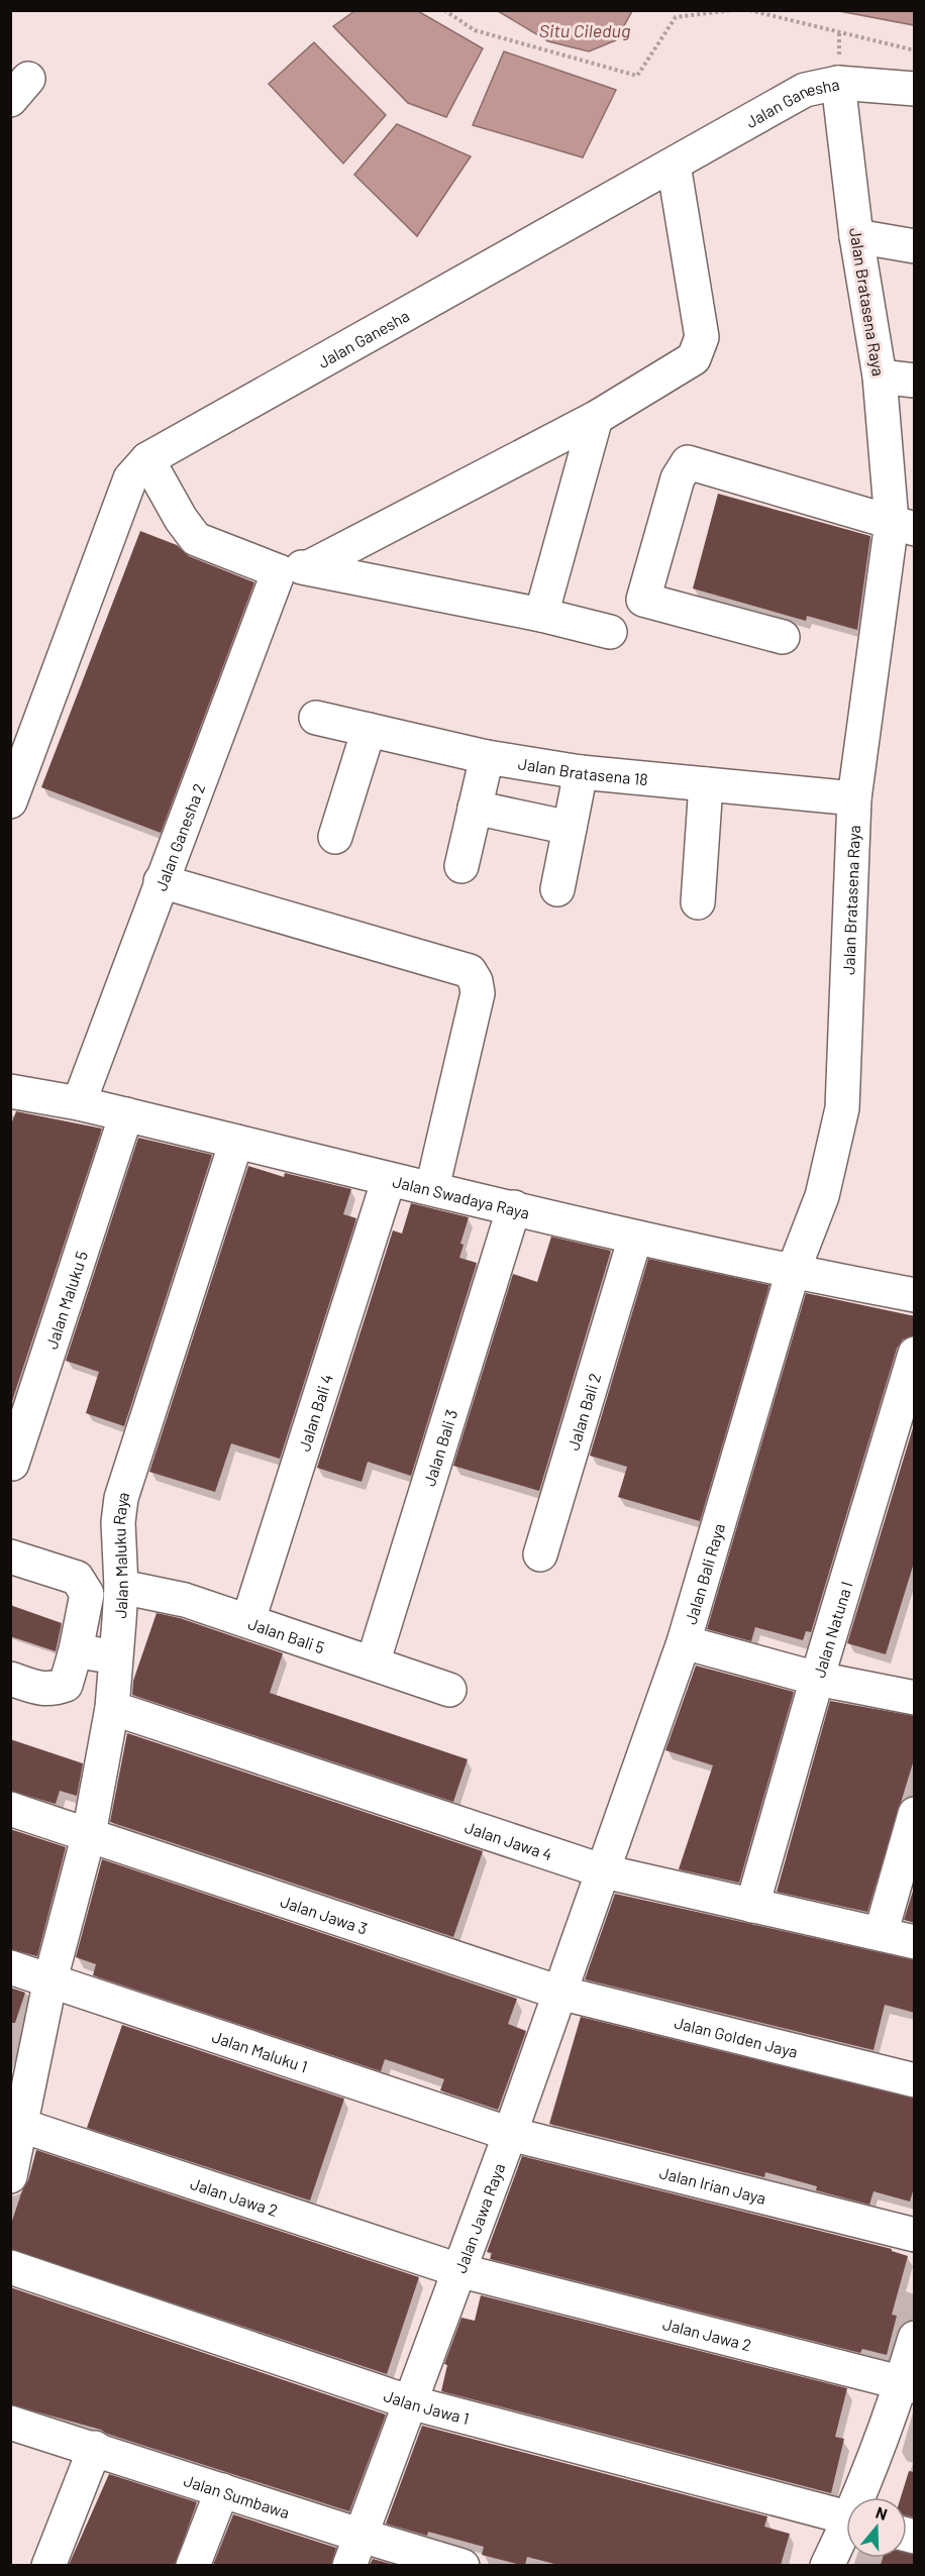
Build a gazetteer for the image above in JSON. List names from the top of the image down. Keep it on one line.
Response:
{"streets":{"street":["Jalan Ganesha","Jalan Bratasena Raya","Jalan Bratasena 18","Jalan Ganesha 2","Jalan Swadaya Raya","Jalan Maluku 5","Jalan Bali 2","Jalan Bali 4","Jalan Bali 3","Jalan Maluku Raya","Jalan Bali Raya","Jalan Natuna I","Jalan Bali 5","Jalan Jawa 4","Jalan Jawa 3","Jalan Golden Jaya","Jalan Maluku 1","Jalan Irian Jaya","Jalan Jawa 2","Jalan Jawa Raya","Jalan Jawa 1","Jalan Sumbawa"]},"crossings":[["Jalan Ganesha","Jalan Bratasena Raya"],["Jalan Bratasena Raya","Jalan Bratasena 18"],["Jalan Bratasena Raya","Jalan Swadaya Raya"],["Jalan Bratasena Raya","Jalan Bali Raya"],["Jalan Ganesha 2","Jalan Swadaya Raya"],["Jalan Swadaya Raya","Jalan Maluku 5"],["Jalan Swadaya Raya","Jalan Bali 2"],["Jalan Swadaya Raya","Jalan Bali 4"],["Jalan Swadaya Raya","Jalan Bali 3"],["Jalan Swadaya Raya","Jalan Maluku Raya"],["Jalan Swadaya Raya","Jalan Bali Raya"],["Jalan Bali 4","Jalan Bali 5"],["Jalan Bali 3","Jalan Bali 5"],["Jalan Maluku Raya","Jalan Bali 5"],["Jalan Maluku Raya","Jalan Jawa 4"],["Jalan Maluku Raya","Jalan Jawa 3"],["Jalan Maluku Raya","Jalan Maluku 1"],["Jalan Bali Raya","Jalan Jawa 4"],["Jalan Bali Raya","Jalan Jawa Raya"],["Jalan Natuna I","Jalan Jawa 4"],["Jalan Jawa 4","Jalan Jawa Raya"],["Jalan Jawa 3","Jalan Golden Jaya"],["Jalan Jawa 3","Jalan Jawa Raya"],["Jalan Golden Jaya","Jalan Jawa Raya"],["Jalan Maluku 1","Jalan Irian Jaya"],["Jalan Maluku 1","Jalan Jawa Raya"],["Jalan Irian Jaya","Jalan Jawa Raya"],["Jalan Jawa 2","Jalan Jawa Raya"],["Jalan Jawa Raya","Jalan Jawa 1"],["Jalan Jawa Raya","Jalan Sumbawa"]],"water":["Situ Ciledug"],"north":"top"}
